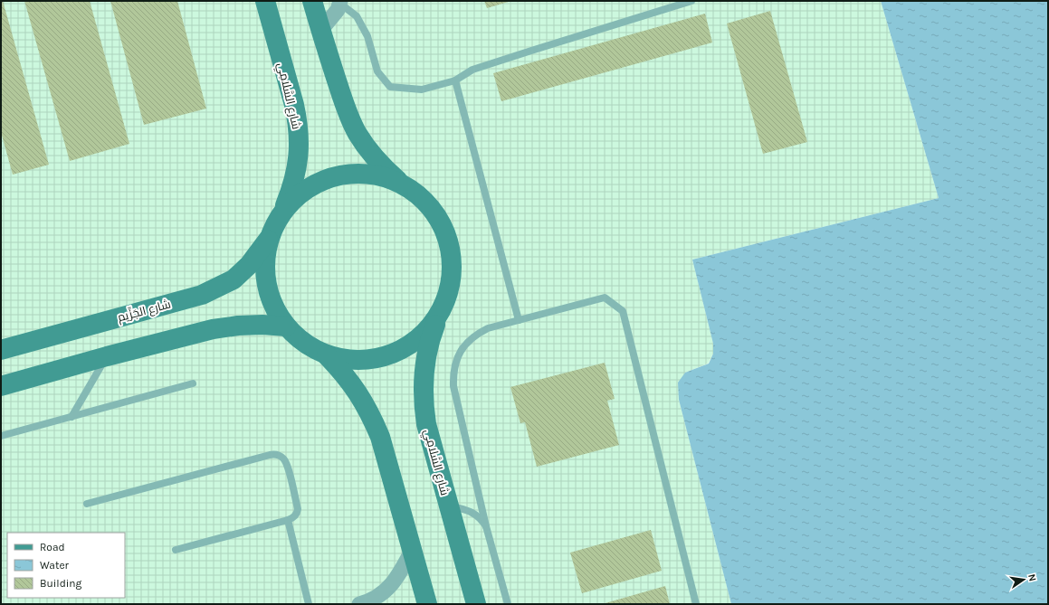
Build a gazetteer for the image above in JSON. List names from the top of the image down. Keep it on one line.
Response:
{"streets":{"street":["شارع السَّلامِي","شارع الجَزِّيم"]},"legend":["Road","Water","Building"],"north":"right"}
